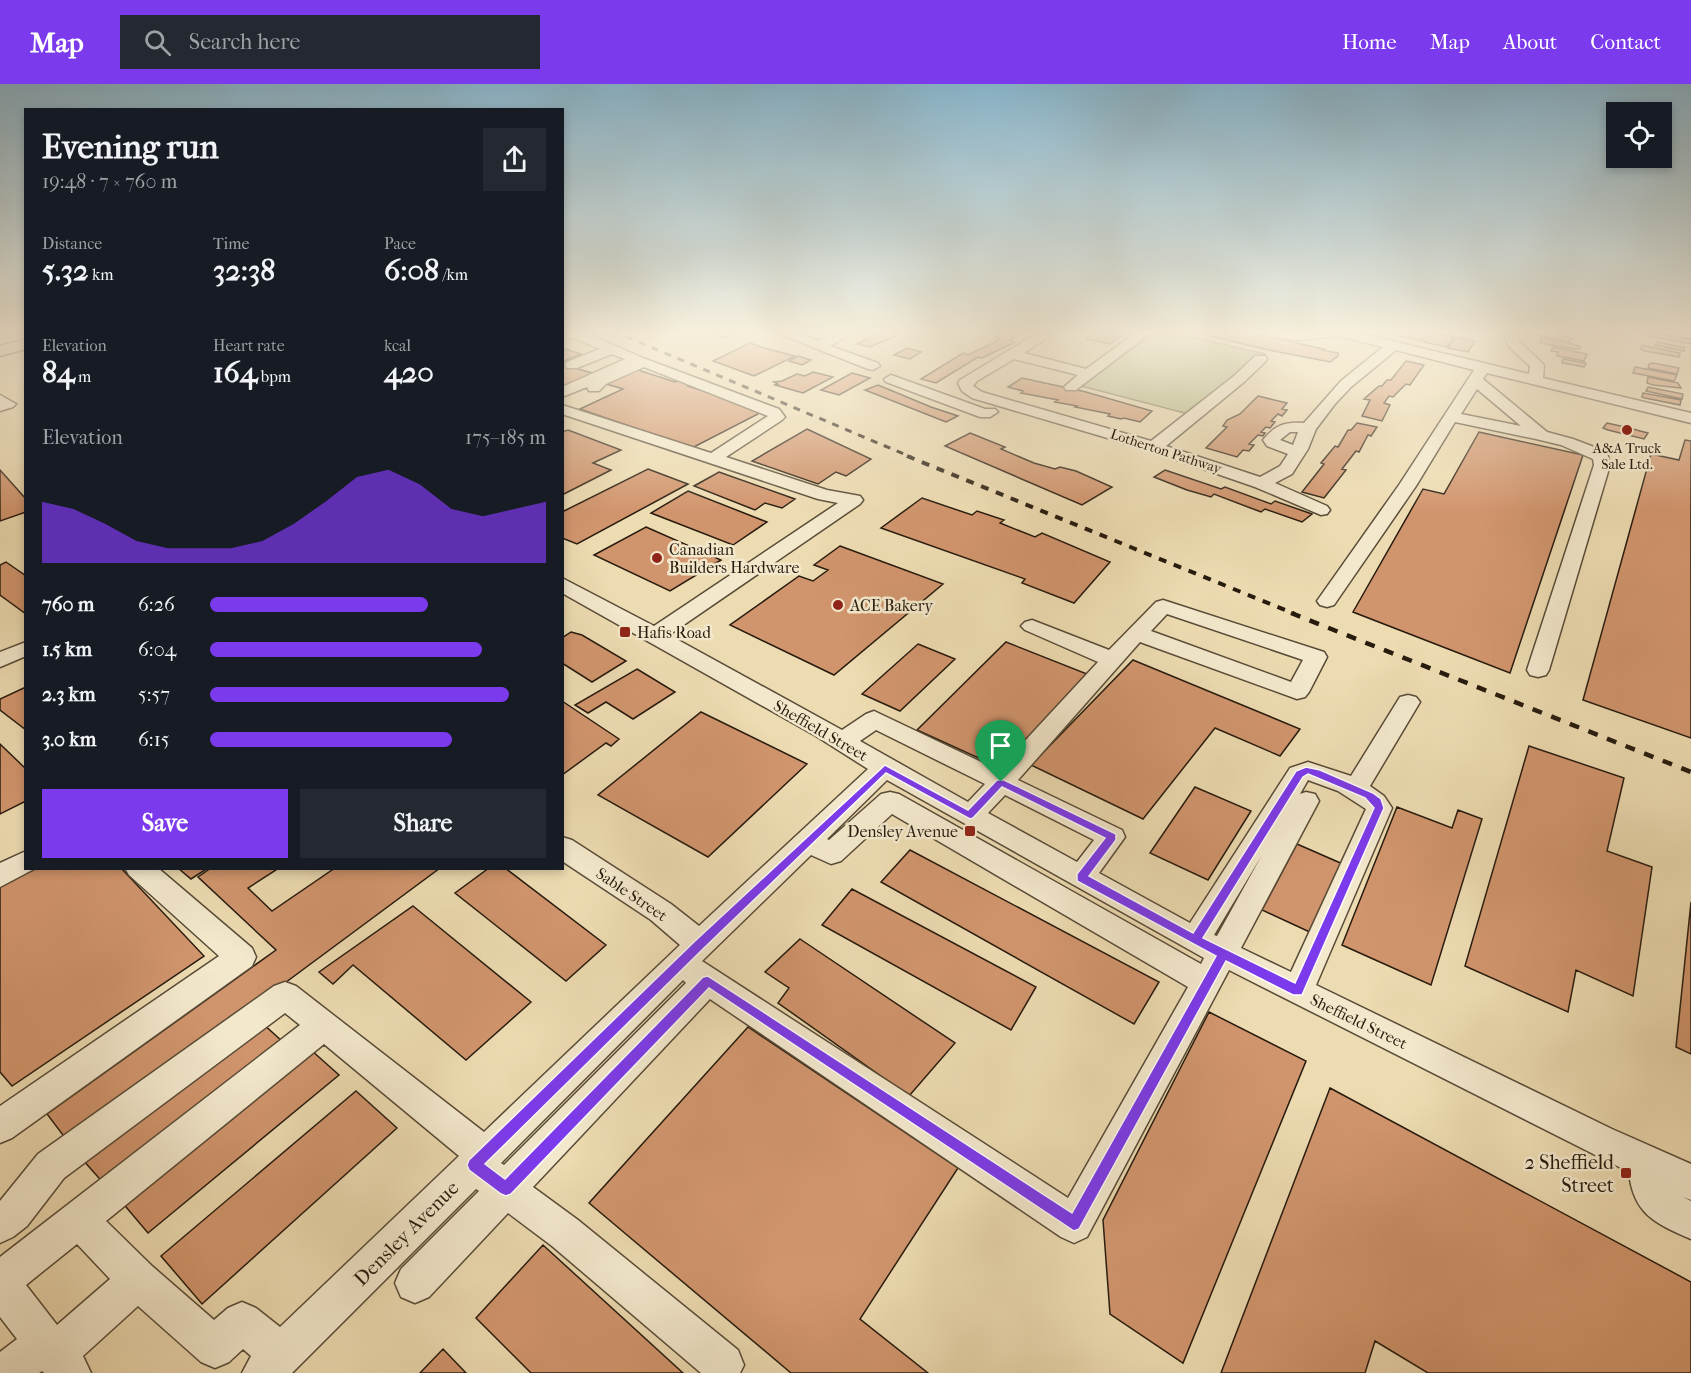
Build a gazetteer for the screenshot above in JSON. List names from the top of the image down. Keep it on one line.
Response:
{"streets":{"street":["Lotherton Pathway","Sheffield Street","Sable Street","Densley Avenue"]},"crossings":[["Sheffield Street","Densley Avenue"],["Sable Street","Densley Avenue"]],"places":{"other":["A&A Truck Sale Ltd.","Canadian Builders Hardware","ACE Bakery"],"transit":["Hafis Road","Densley Avenue","2 Sheffield Street"]},"page":{"header":"Map","search":"Search here","nav":["Home","Map","About","Contact"],"heading":["Evening run","19:48 · 7 × 760 m"],"stats":[["Distance","5.32 km"],["Time","32:38"],["Pace","6:08 /km"],["Elevation","84 m"],["Heart rate","164 bpm"],["kcal","420"]],"chart":["Elevation","175–185 m"],"list":[{"name":"760 m","note":"6:26"},{"name":"1.5 km","note":"6:04"},{"name":"2.3 km","note":"5:57"},{"name":"3.0 km","note":"6:15"}],"buttons":["Save","Share"]}}
